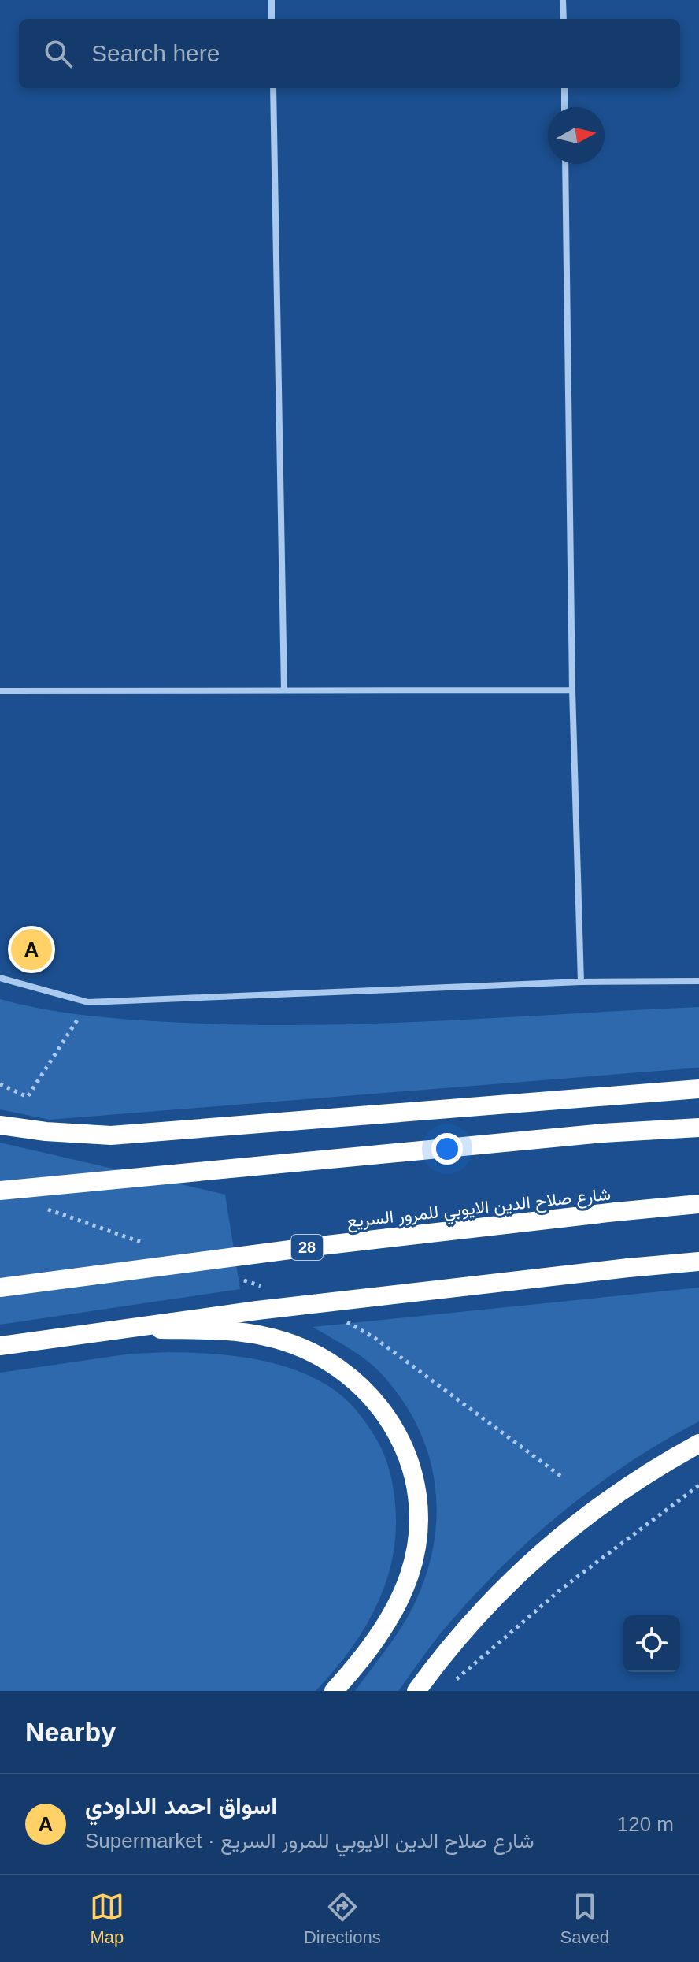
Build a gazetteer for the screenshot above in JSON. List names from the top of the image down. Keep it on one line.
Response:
{"streets":{"highway":["شارع صلاح الدين الايوبي للمرور السريع","28"]},"north":"right","page":{"search":"Search here","pins":"A","heading":"Nearby","list":[{"mark":"A","name":"اسواق احمد الداودي","note":"Supermarket · شارع صلاح الدين الايوبي للمرور السريع","value":"120 m"}],"nav":["Map","Directions","Saved"]}}
